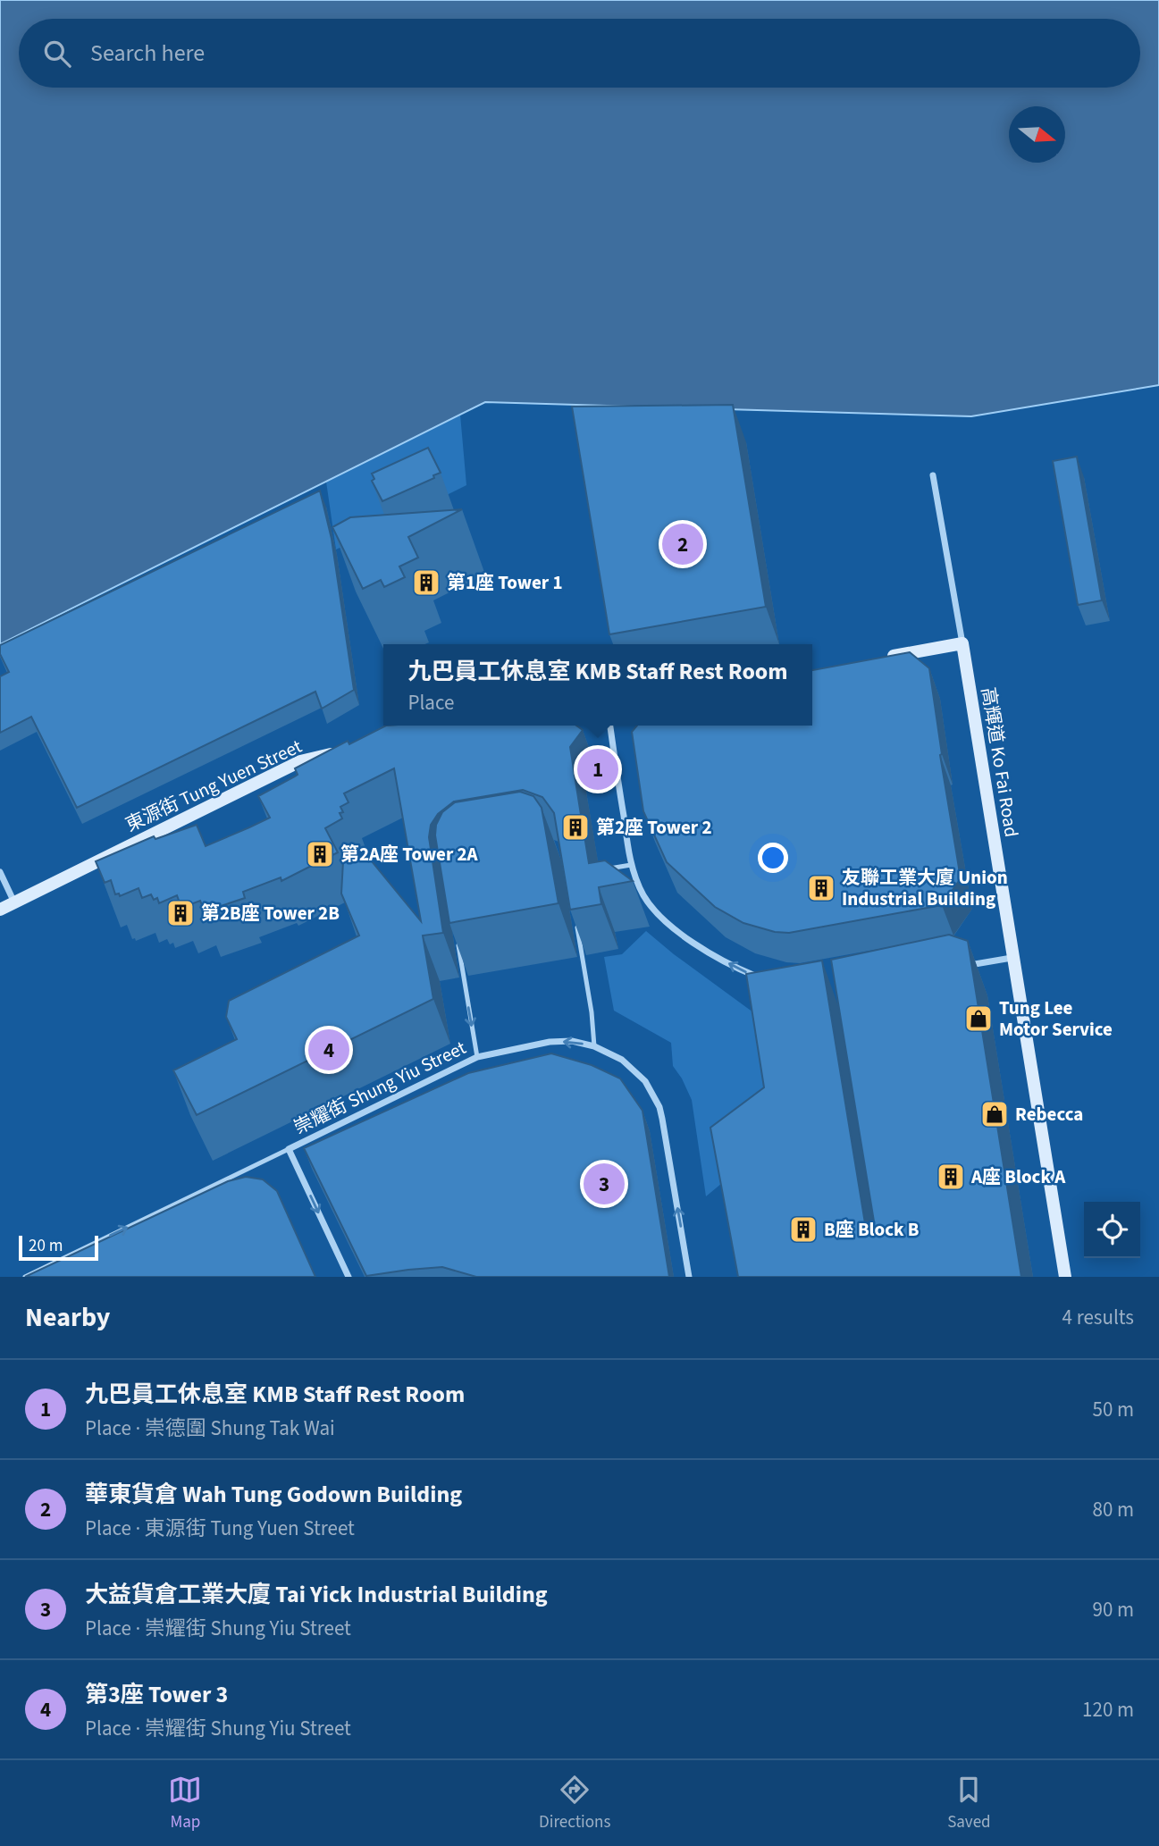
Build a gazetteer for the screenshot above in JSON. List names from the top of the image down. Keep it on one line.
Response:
{"streets":{"street":["高輝道 Ko Fai Road","東源街 Tung Yuen Street","崇耀街 Shung Yiu Street"]},"places":{"building":["第1座 Tower 1","第2座 Tower 2","第2A座 Tower 2A","友聯工業大廈 Union Industrial Building","第2B座 Tower 2B","A座 Block A","B座 Block B"],"shop":["Tung Lee Motor Service","Rebecca"]},"scale_bar":"20 m","north":"right","page":{"search":"Search here","pins":["2","1","4","3"],"popup":["九巴員工休息室 KMB Staff Rest Room","Place"],"scale":"20 m","heading":["Nearby","4 results"],"list":[{"mark":"1","name":"九巴員工休息室 KMB Staff Rest Room","note":"Place · 崇德圍 Shung Tak Wai","value":"50 m"},{"mark":"2","name":"華東貨倉 Wah Tung Godown Building","note":"Place · 東源街 Tung Yuen Street","value":"80 m"},{"mark":"3","name":"大益貨倉工業大廈 Tai Yick Industrial Building","note":"Place · 崇耀街 Shung Yiu Street","value":"90 m"},{"mark":"4","name":"第3座 Tower 3","note":"Place · 崇耀街 Shung Yiu Street","value":"120 m"}],"nav":["Map","Directions","Saved"]}}
